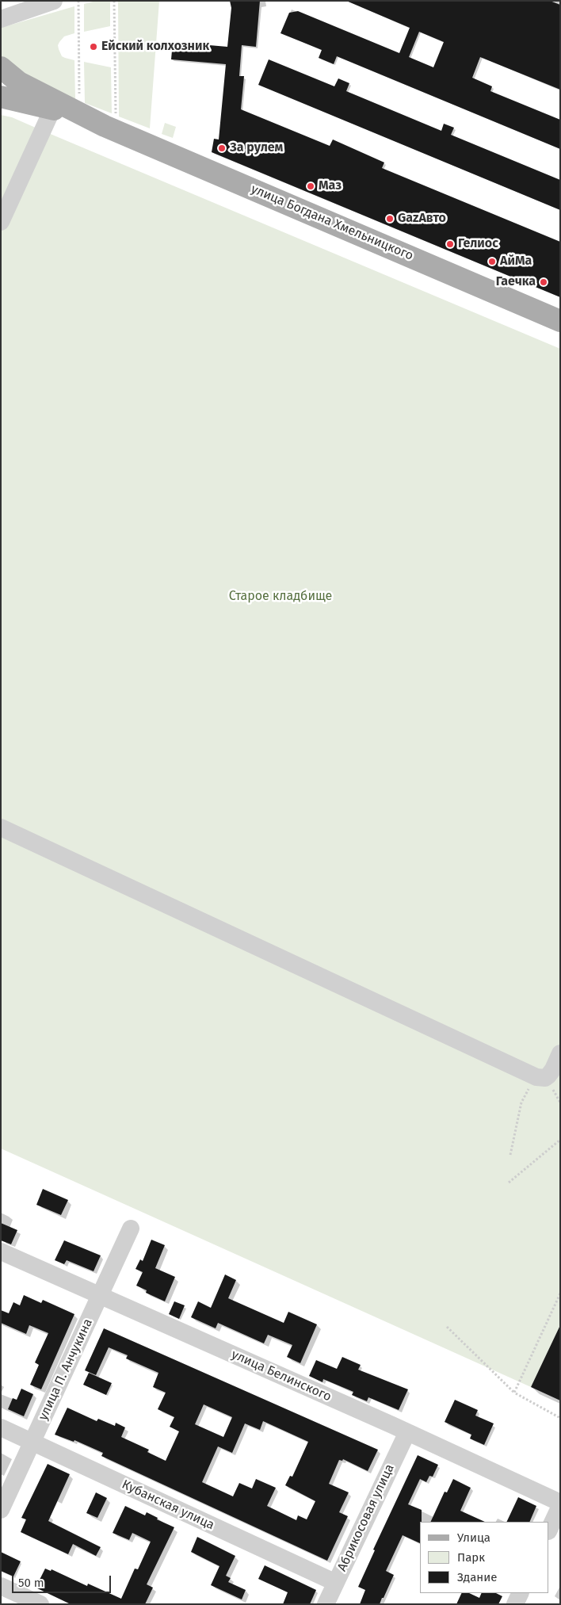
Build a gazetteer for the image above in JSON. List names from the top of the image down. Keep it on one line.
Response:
{"streets":{"main road":["улица Богдана Хмельницкого"],"street":["улица П. Анчукина","улица Белинского","Кубанская улица","Абрикосовая улица"]},"crossings":[["улица П. Анчукина","улица Белинского"],["улица П. Анчукина","Кубанская улица"],["улица Белинского","Абрикосовая улица"],["Кубанская улица","Абрикосовая улица"]],"parks":["Старое кладбище"],"places":["Ейский колхозник","За рулем","Маз","GazАвто","Гелиос","АйМа","Гаечка"],"legend":["Улица","Парк","Здание"],"scale_bar":"50 m"}
